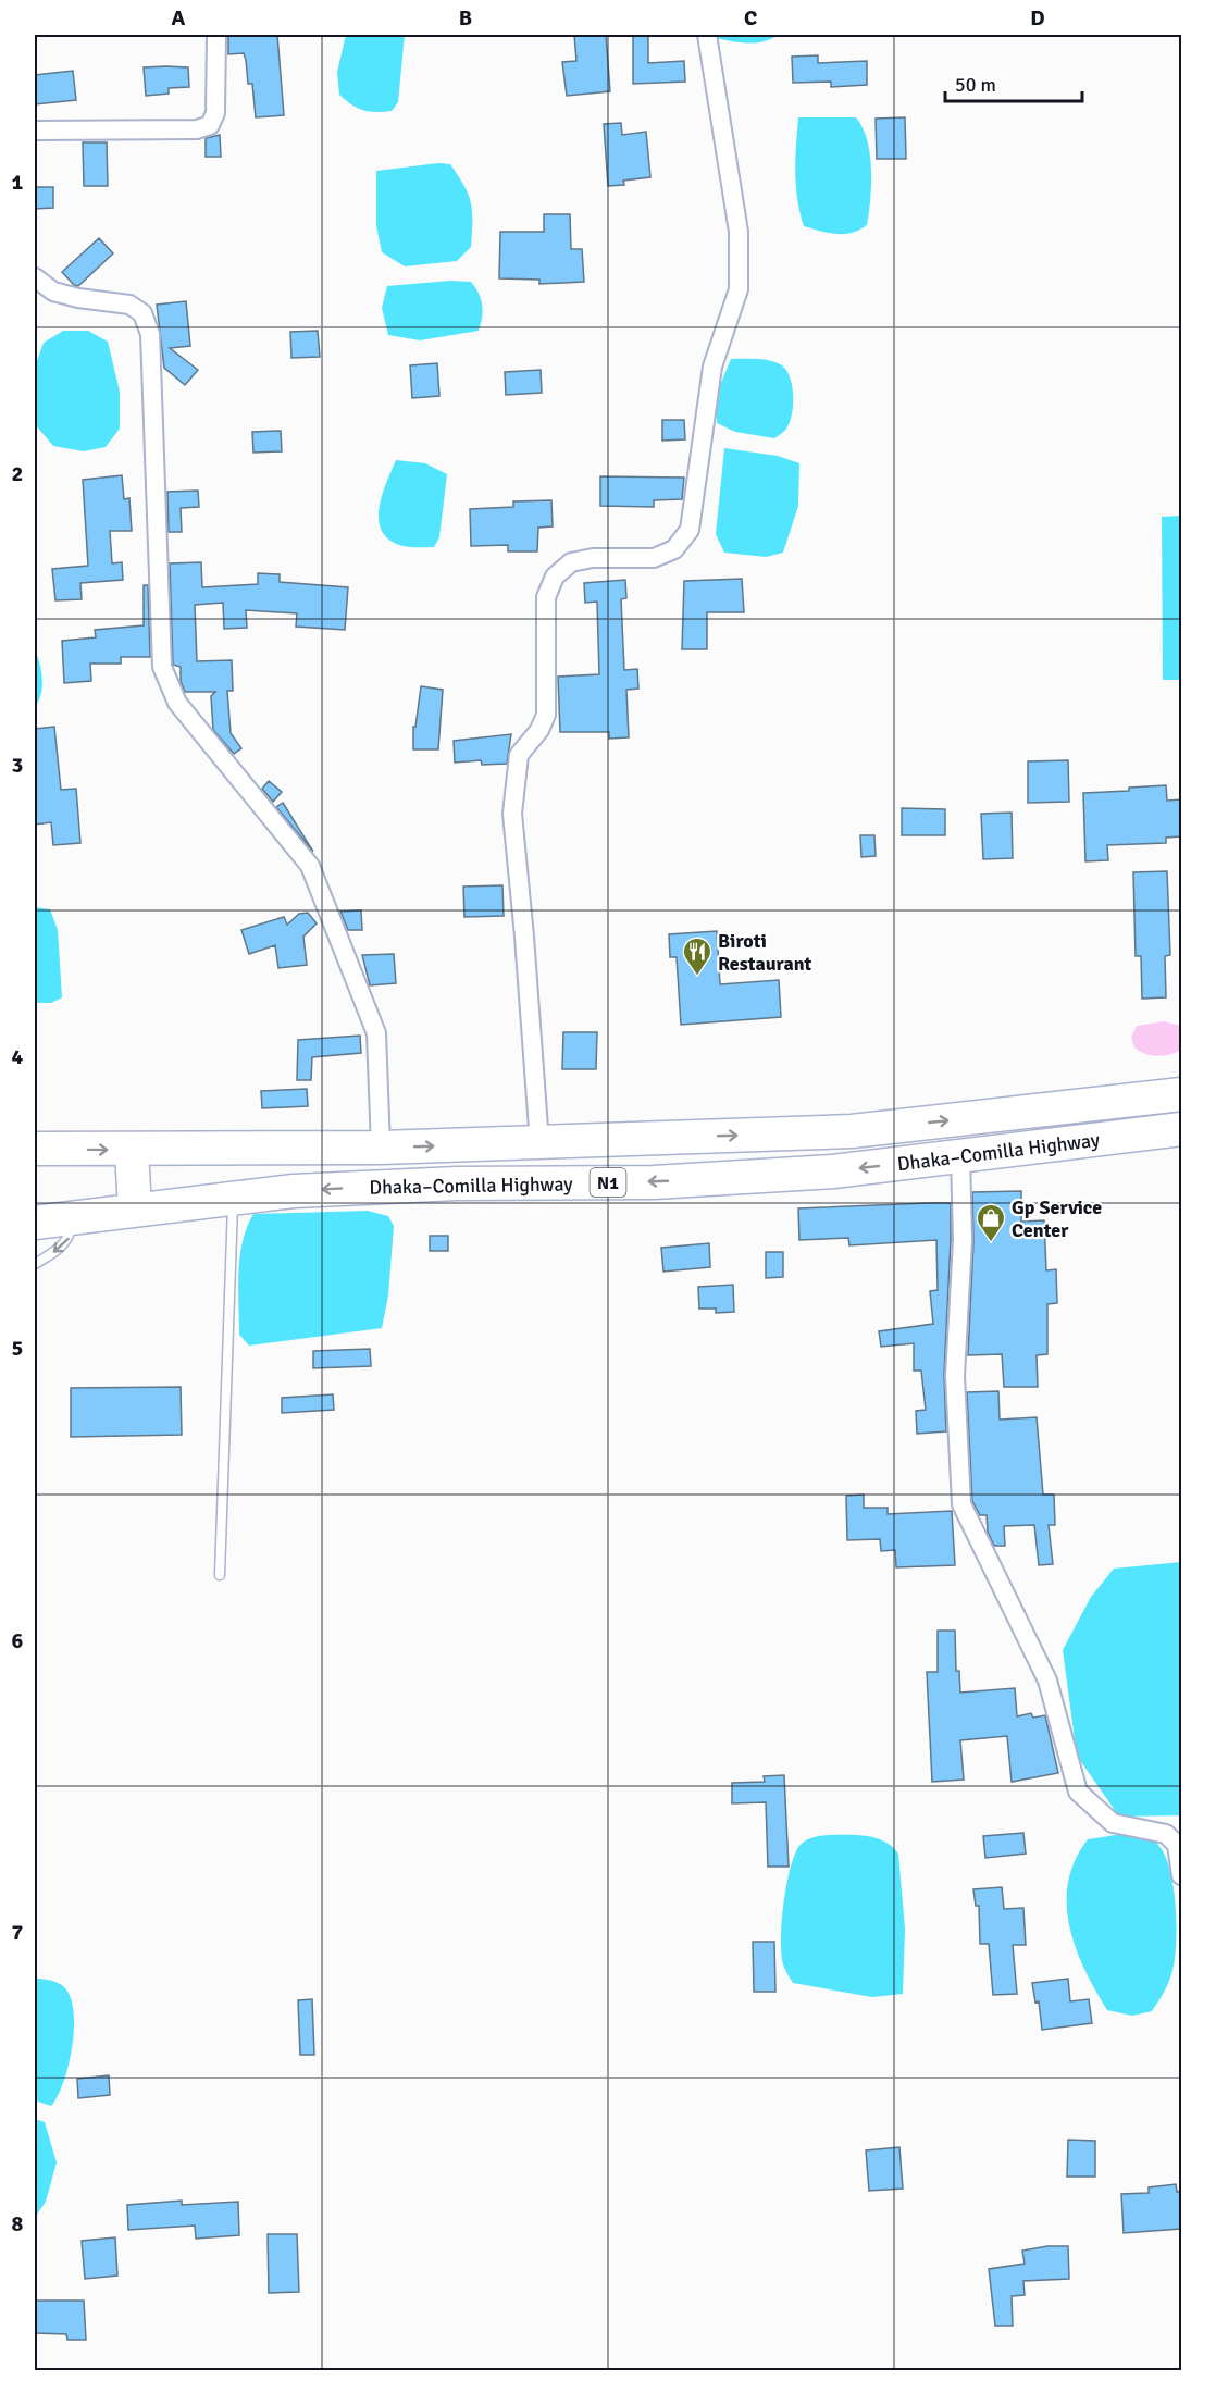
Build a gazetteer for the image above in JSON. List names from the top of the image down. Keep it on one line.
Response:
{"streets":{"highway":["Dhaka–Comilla Highway","N1"]},"places":{"restaurant":["Biroti Restaurant"],"shop":["Gp Service Center"]},"scale_bar":"50 m","grid":{"columns":["A","B","C","D"],"rows":["1","2","3","4","5","6","7","8"]}}
